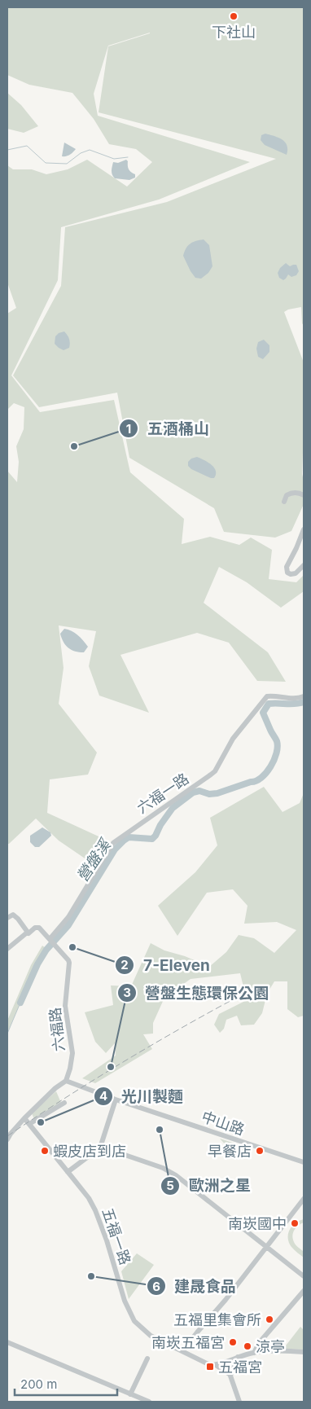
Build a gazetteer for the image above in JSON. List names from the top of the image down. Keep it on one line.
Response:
{"streets":{"street":["六福一路","六福路","中山路","五福一路"]},"crossings":[["六福一路","六福路"],["六福路","中山路"]],"water":["營盤溪"],"places":{"other":["下社山","五酒桶山","7-Eleven","營盤生態環保公園","光川製麵","歐洲之星","蝦皮店到店","早餐店","南崁國中","建晟食品","五福里集會所","南崁五福宮","涼亭"],"transit":["五福宮"]},"scale_bar":"200 m"}
